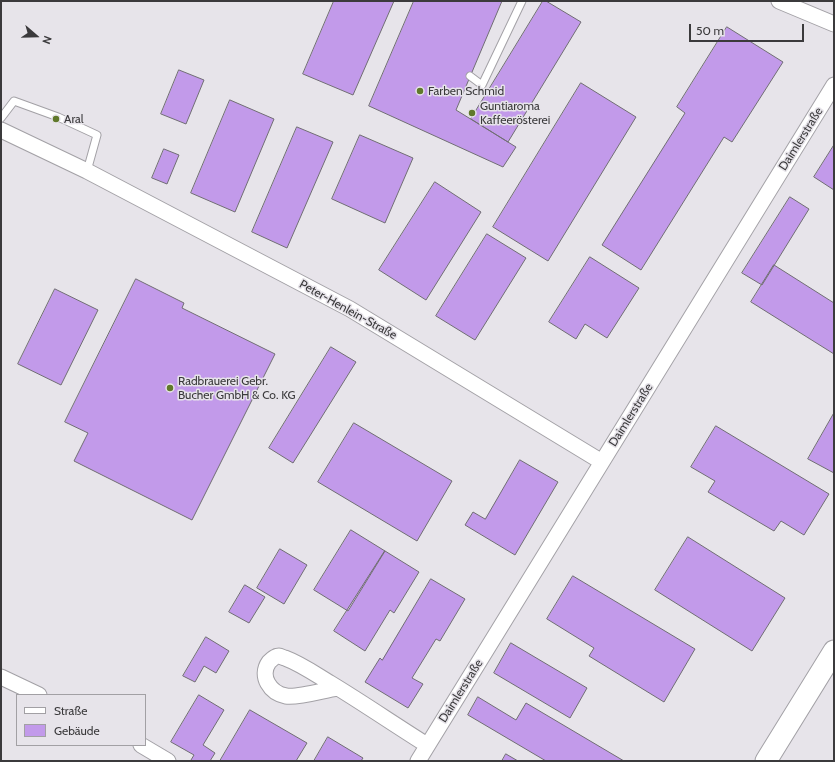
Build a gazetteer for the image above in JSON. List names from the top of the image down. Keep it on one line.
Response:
{"streets":{"street":["Daimlerstraße","Peter-Henlein-Straße"]},"crossings":[["Daimlerstraße","Peter-Henlein-Straße"]],"places":["Farben Schmid","Guntiaroma Kaffeerösterei","Aral","Radbrauerei Gebr. Bucher GmbH & Co. KG"],"legend":["Straße","Gebäude"],"scale_bar":"50 m","north":"right"}
